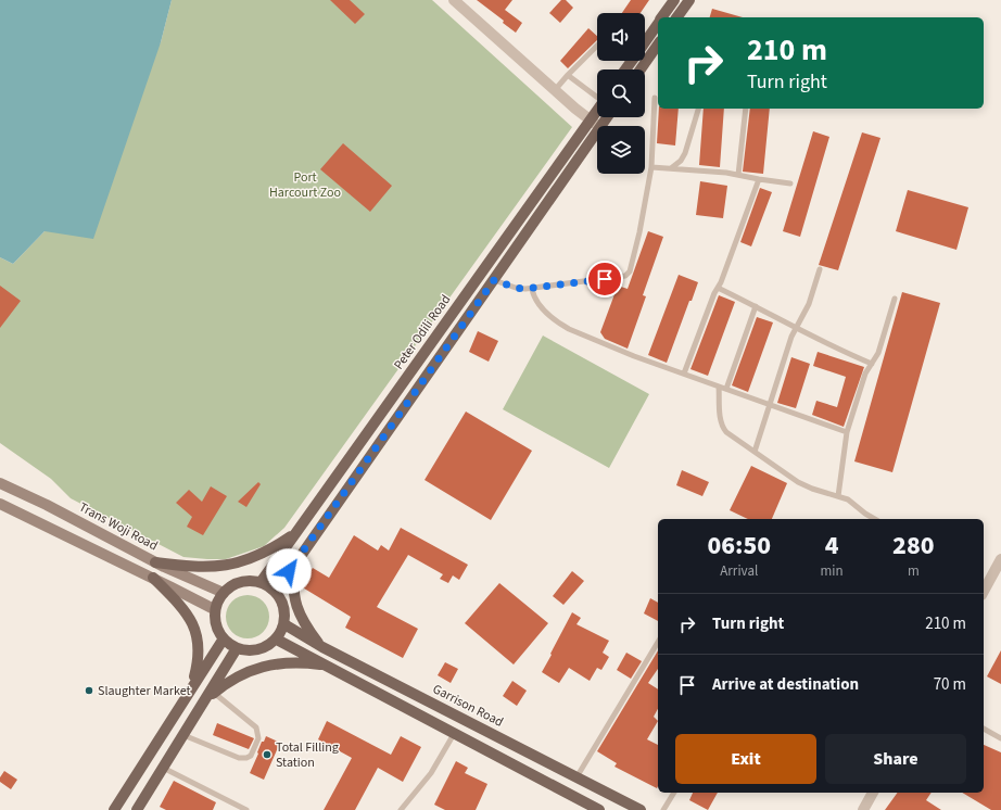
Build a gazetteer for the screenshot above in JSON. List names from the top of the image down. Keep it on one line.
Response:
{"streets":{"main road":["Peter Odili Road","Trans Woji Road","Garrison Road"]},"crossings":[["Peter Odili Road","Trans Woji Road"],["Peter Odili Road","Garrison Road"],["Trans Woji Road","Garrison Road"]],"parks":["Port Harcourt Zoo"],"places":["Slaughter Market","Total Filling Station"],"page":{"turn":["210 m","Turn right"],"eta":["06:50","Arrival","4","min","280","m"],"list":[{"name":"Turn right","value":"210 m"},{"name":"Arrive at destination","value":"70 m"}],"buttons":["Exit","Share"]}}
